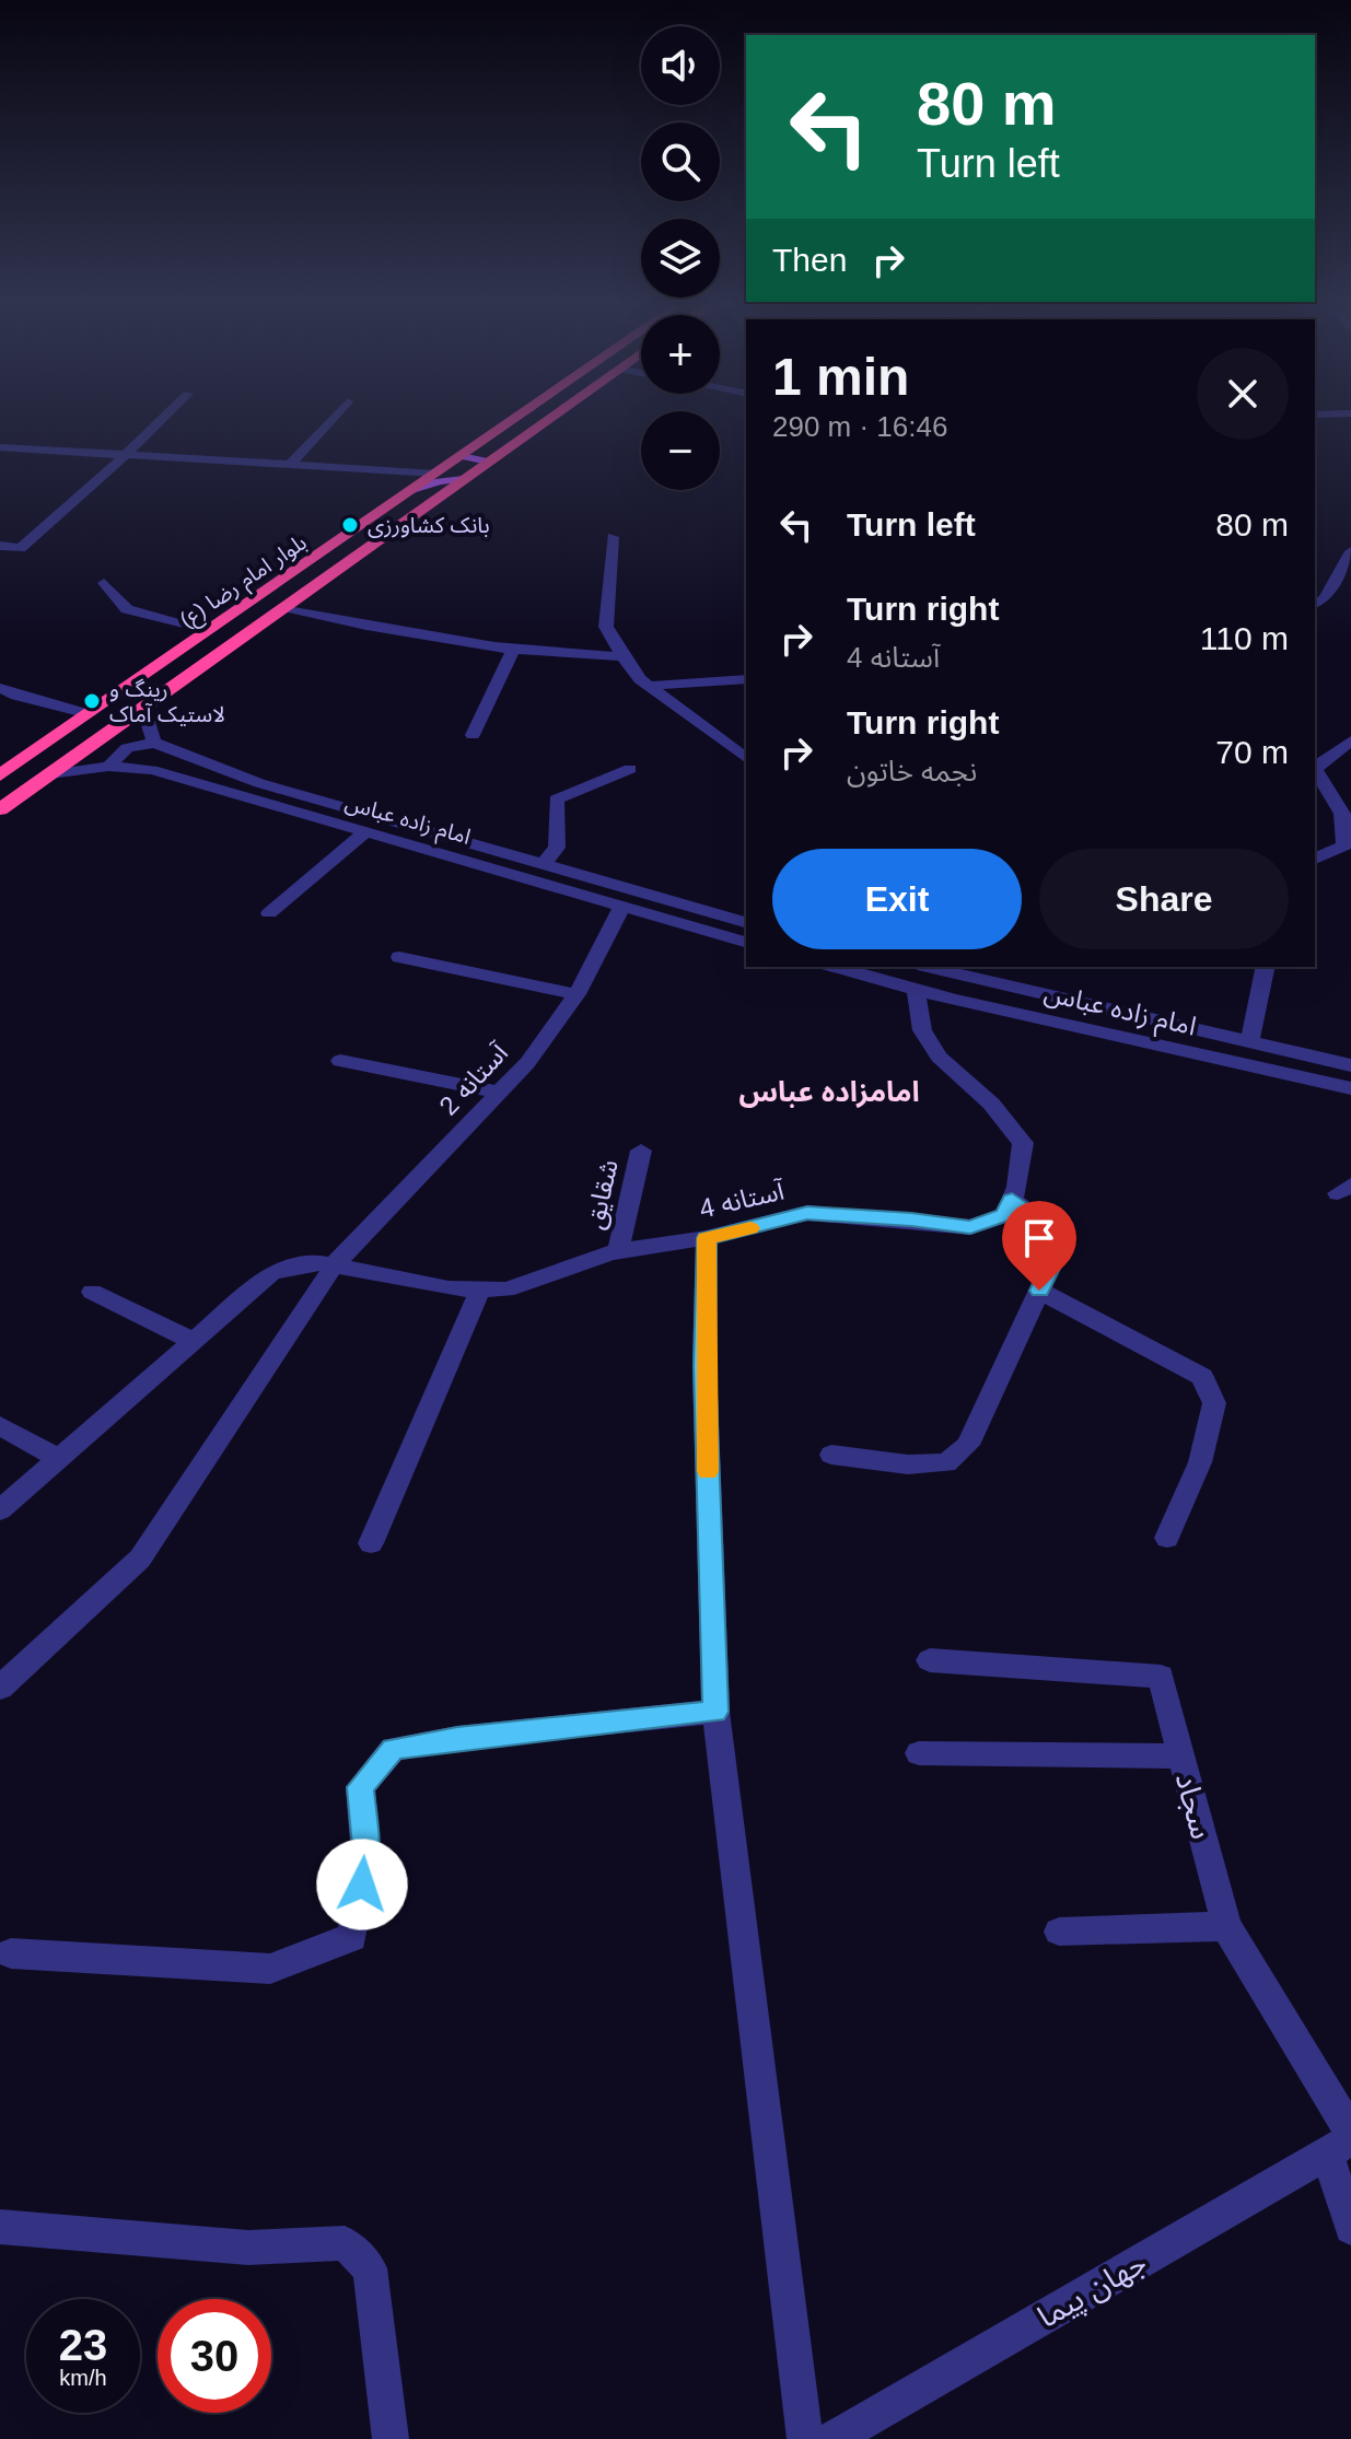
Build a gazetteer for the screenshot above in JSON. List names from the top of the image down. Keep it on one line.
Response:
{"streets":{"highway":["بلوار امام رضا (ع)"],"street":["امام زاده عباس","آستانه 2","شقایق","آستانه 4","سجاد","جهان پیما"]},"crossings":[["بلوار امام رضا (ع)","امام زاده عباس"],["امام زاده عباس","آستانه 2"],["آستانه 2","آستانه 4"],["شقایق","آستانه 4"],["سجاد","جهان پیما"]],"districts":["امامزاده عباس"],"places":["بانک کشاورزی","رینگ و لاستیک آماک"],"page":{"map_buttons":["+","−"],"turn":["80 m","Turn left"],"then":"Then","heading":["1 min","290 m · 16:46"],"list":[{"name":"Turn left","value":"80 m"},{"name":"Turn right","note":"آستانه 4","value":"110 m"},{"name":"Turn right","note":"نجمه خاتون","value":"70 m"}],"buttons":["Exit","Share"],"speed":"23 km/h","limit":"30"}}
